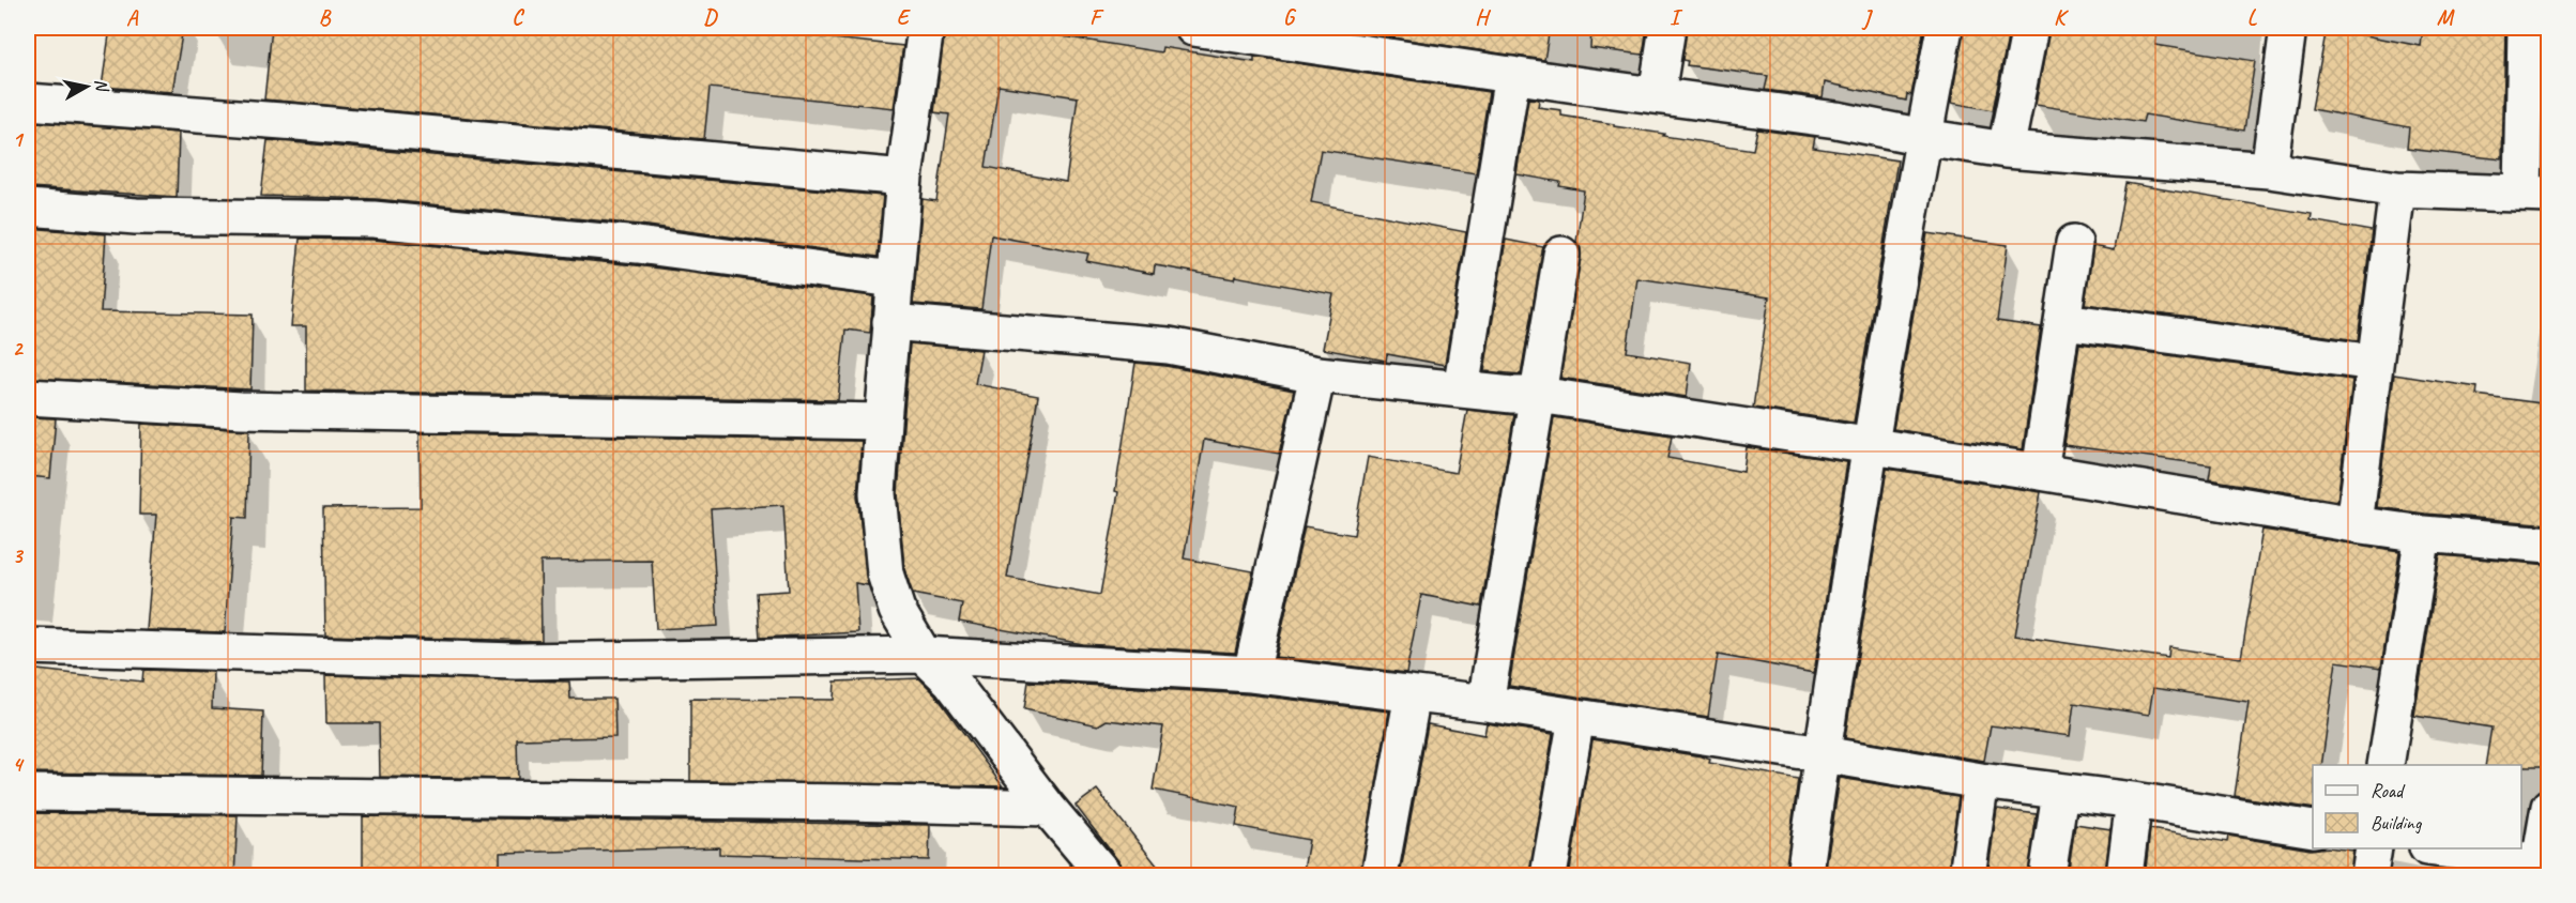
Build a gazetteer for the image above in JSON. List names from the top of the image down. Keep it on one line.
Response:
{"legend":["Road","Building"],"north":"right","grid":{"columns":["A","B","C","D","E","F","G","H","I","J","K","L","M"],"rows":["1","2","3","4"]}}
